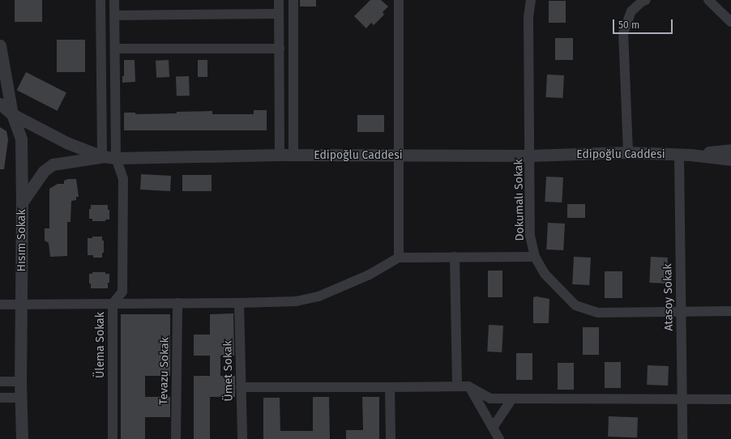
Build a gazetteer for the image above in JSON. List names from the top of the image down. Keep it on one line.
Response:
{"streets":{"street":["Edipoğlu Caddesi","Dokumalı Sokak","Hısım Sokak","Atasoy Sokak","Ülema Sokak","Tevazu Sokak","Ümet Sokak"]},"crossings":[["Edipoğlu Caddesi","Dokumalı Sokak"],["Edipoğlu Caddesi","Hısım Sokak"],["Edipoğlu Caddesi","Atasoy Sokak"],["Edipoğlu Caddesi","Ülema Sokak"],["Dokumalı Sokak","Atasoy Sokak"]],"scale_bar":"50 m"}
